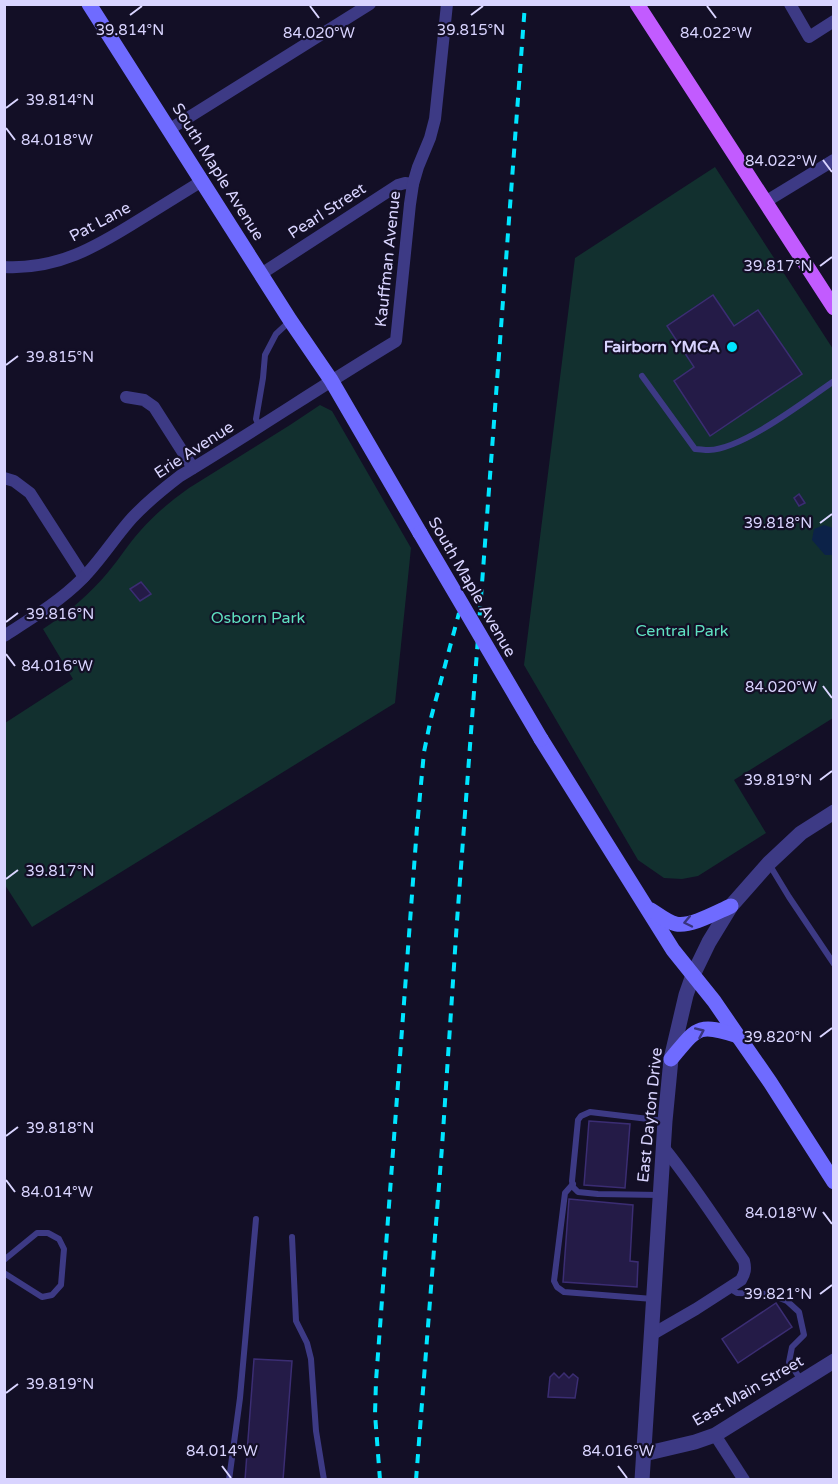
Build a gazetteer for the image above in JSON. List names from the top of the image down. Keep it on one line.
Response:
{"streets":{"main road":["South Maple Avenue"],"street":["Pearl Street","Pat Lane","Kauffman Avenue","Erie Avenue","East Dayton Drive","East Main Street"]},"crossings":[["South Maple Avenue","Pearl Street"],["South Maple Avenue","Pat Lane"],["South Maple Avenue","Erie Avenue"],["South Maple Avenue","East Dayton Drive"],["Pearl Street","Kauffman Avenue"],["Kauffman Avenue","Erie Avenue"],["East Dayton Drive","East Main Street"]],"parks":["Osborn Park","Central Park"],"places":["Fairborn YMCA"],"coordinates":["39.814°N","39.815°N","84.020°W","84.022°W","84.018°W","39.817°N","39.818°N","39.816°N","84.016°W","39.819°N","39.820°N","84.014°W","39.821°N"]}
